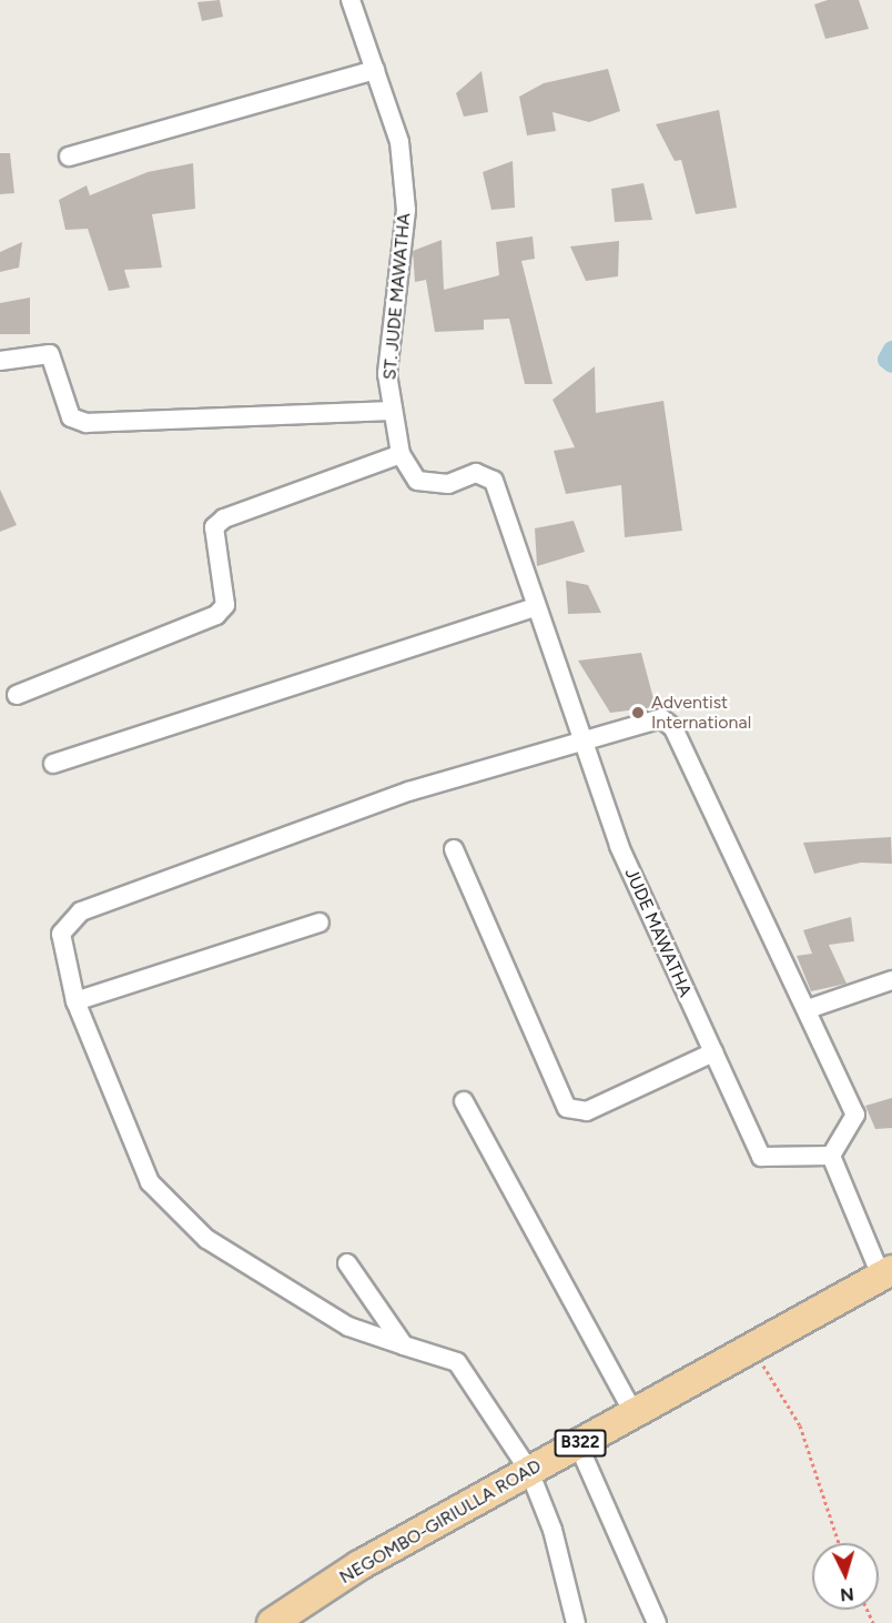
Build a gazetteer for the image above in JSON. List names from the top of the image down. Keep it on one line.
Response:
{"streets":{"main road":["B322","NEGOMBO-GIRIULLA ROAD"],"street":["ST. JUDE MAWATHA","JUDE MAWATHA"]},"crossings":[["ST. JUDE MAWATHA","JUDE MAWATHA"]],"places":["Adventist International"],"north":"bottom"}
